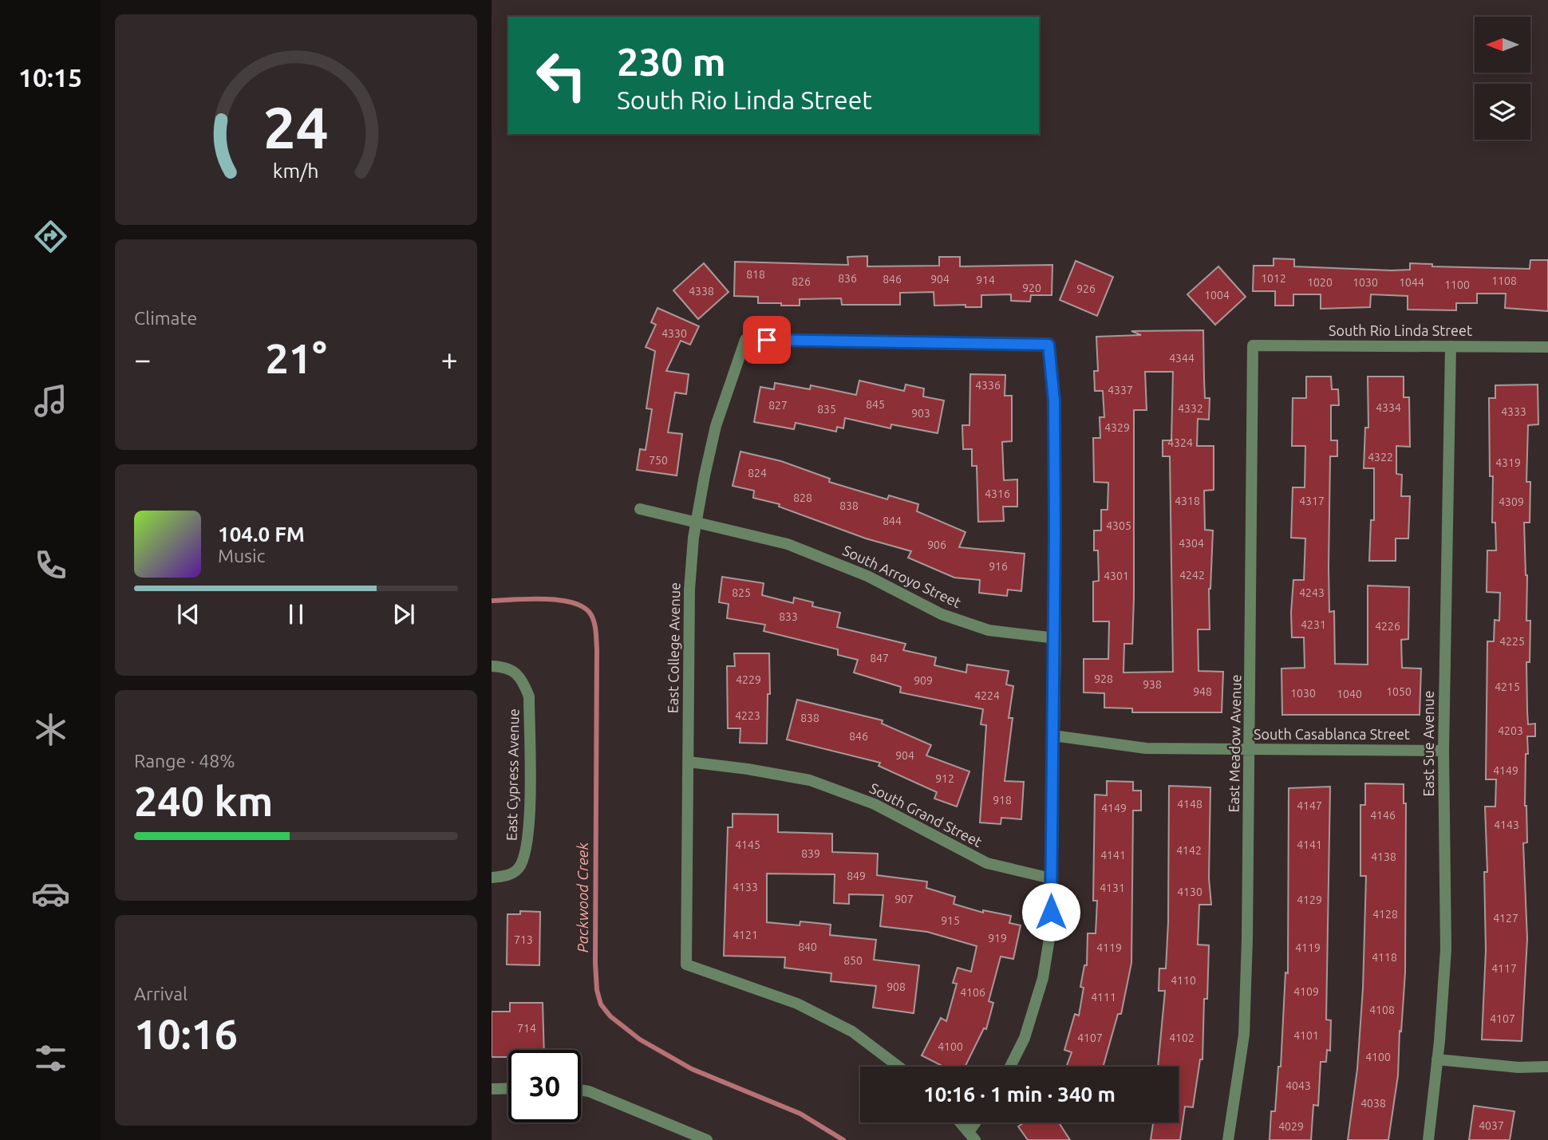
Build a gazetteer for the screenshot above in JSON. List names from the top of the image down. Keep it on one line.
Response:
{"streets":{"street":["South Rio Linda Street","South Arroyo Street","East College Avenue","South Casablanca Street","East Meadow Avenue","East Sue Avenue","East Cypress Avenue","South Grand Street"]},"crossings":[["South Rio Linda Street","East Meadow Avenue"],["South Rio Linda Street","East Sue Avenue"],["South Arroyo Street","East College Avenue"],["East College Avenue","South Grand Street"],["South Casablanca Street","East Meadow Avenue"],["South Casablanca Street","East Sue Avenue"]],"water":["Packwood Creek"],"house_numbers":["818","836","1012","846","904","914","1108","826","1020","1030","1044","1100","920","926","4338","1004","4330","4344","4336","4337","845","827","4334","4332","835","4333","903","4329","4324","4322","750","4319","824","4316","828","4318","4317","4309","838","844","4305","4304","906","916","4242","4301","825","4243","833","4231","4226","4225","847","928","4229","909","938","4215","948","1050","1030","1040","4224","4223","838","4203","846","904","4149","912","918","4148","4147","4149","4146","4143","4145","4141","4142","839","4141","4138","849","4133","4131","4130","907","4129","4128","4127","915","4121","919","713","840","4119","4119","4118","850","4117","4110","908","4109","4106","4111","4108","4107","714","4101","4107","4102","4100","4100","4043","4038","4037","4029"],"north":"left","page":{"tabs":"10:15","turn":["230 m","South Rio Linda Street"],"tile":["Climate",["Range · 48%","240 km"],["Arrival","10:16"]],"heat":["−","21°","+"],"song":["104.0 FM","Music"],"limit":"30","trip":"10:16 · 1 min · 340 m","gauge":["24","km/h"]}}
